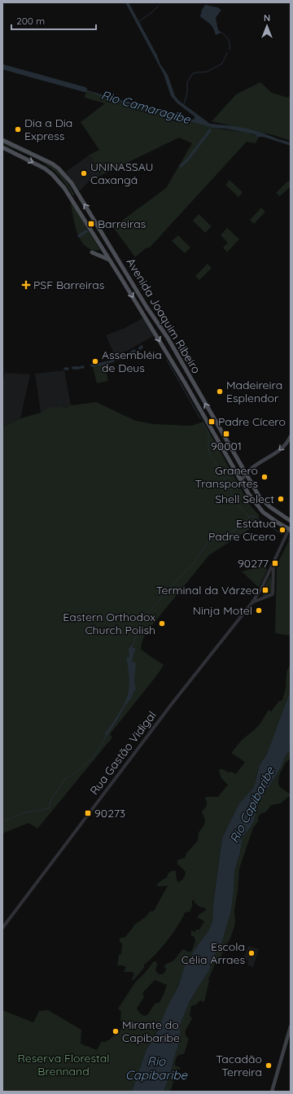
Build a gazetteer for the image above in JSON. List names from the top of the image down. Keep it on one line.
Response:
{"streets":{"main road":["Avenida Joaquim Ribeiro"],"street":["Rua Gastão Vidigal"]},"crossings":[["Avenida Joaquim Ribeiro","Rua Gastão Vidigal"]],"water":["Rio Camaragibe","Rio Capibaribe"],"parks":["Reserva Florestal Brennand"],"places":{"other":["Dia a Dia Express","UNINASSAU Caxangá","Assembléia de Deus","Madeireira Esplendor","Granero Transportes","Shell Select","Estátua Padre Cícero","Ninja Motel","Eastern Orthodox Church Polish","Escola Célia Arraes","Mirante do Capibaribe","Tacadão Terreira"],"transit":["Barreiras","Padre Cícero","90001","90277","Terminal da Várzea","90273"],"health":["PSF Barreiras"]},"scale_bar":"200 m","north":"top"}
